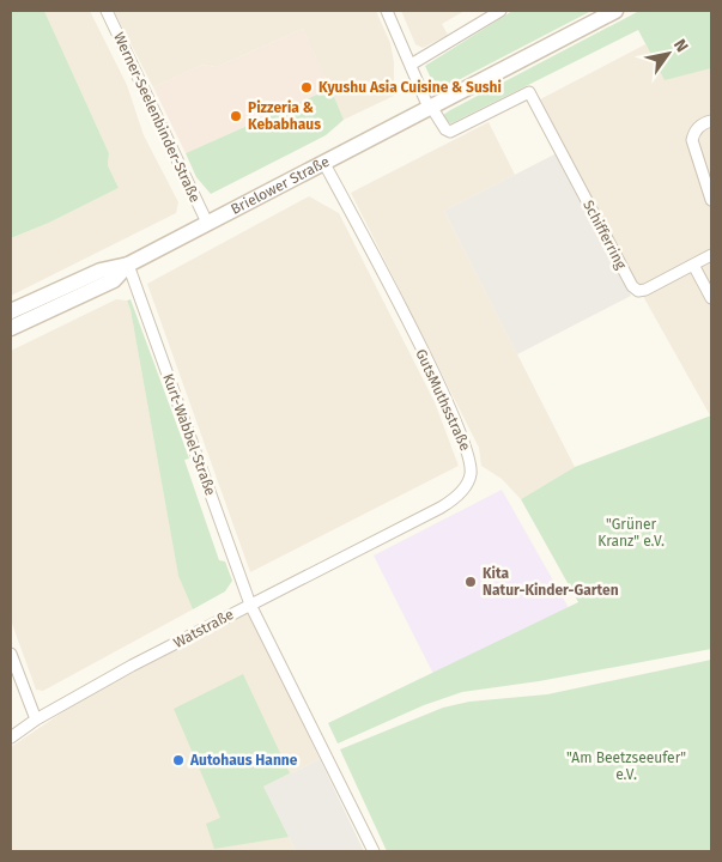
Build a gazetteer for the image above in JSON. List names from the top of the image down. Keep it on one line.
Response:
{"streets":{"main road":["Brielower Straße"],"street":["Werner-Seelenbinder-Straße","Schifferring","GutsMuthsstraße","Kurt-Wabbel-Straße","Watstraße"]},"crossings":[["Werner-Seelenbinder-Straße","Brielower Straße"],["Brielower Straße","Schifferring"],["Brielower Straße","GutsMuthsstraße"],["Brielower Straße","Kurt-Wabbel-Straße"],["GutsMuthsstraße","Kurt-Wabbel-Straße"],["GutsMuthsstraße","Watstraße"],["Kurt-Wabbel-Straße","Watstraße"]],"parks":["\"Grüner Kranz\" e.V.","\"Am Beetzseeufer\" e.V."],"places":["Kyushu Asia Cuisine & Sushi","Pizzeria & Kebabhaus","Kita Natur-Kinder-Garten","Autohaus Hanne"],"north":"top right"}
